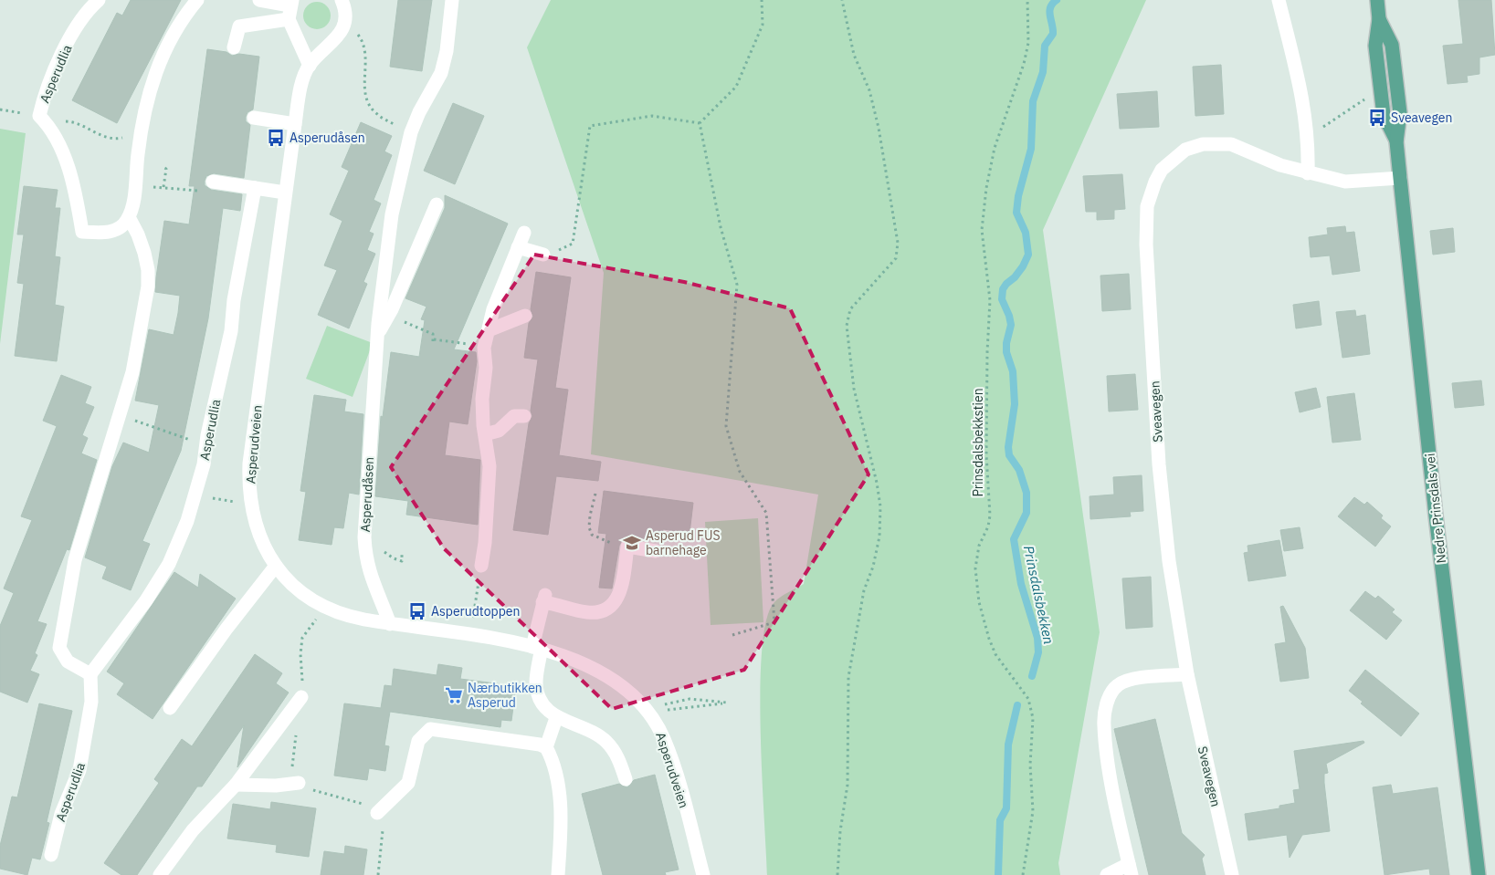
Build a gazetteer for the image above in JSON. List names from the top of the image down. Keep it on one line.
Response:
{"streets":{"main road":["Nedre Prinsdals vei"],"street":["Asperudlia","Sveavegen","Asperudveien","Asperudåsen"],"path":["Prinsdalsbekkstien"]},"crossings":[["Sveavegen","Nedre Prinsdals vei"],["Asperudveien","Asperudåsen"]],"water":["Prinsdalsbekken"],"places":{"bus stop":["Sveavegen","Asperudåsen","Asperudtoppen"],"school or university":["Asperud FUS barnehage"],"supermarket":["Nærbutikken Asperud"]}}
